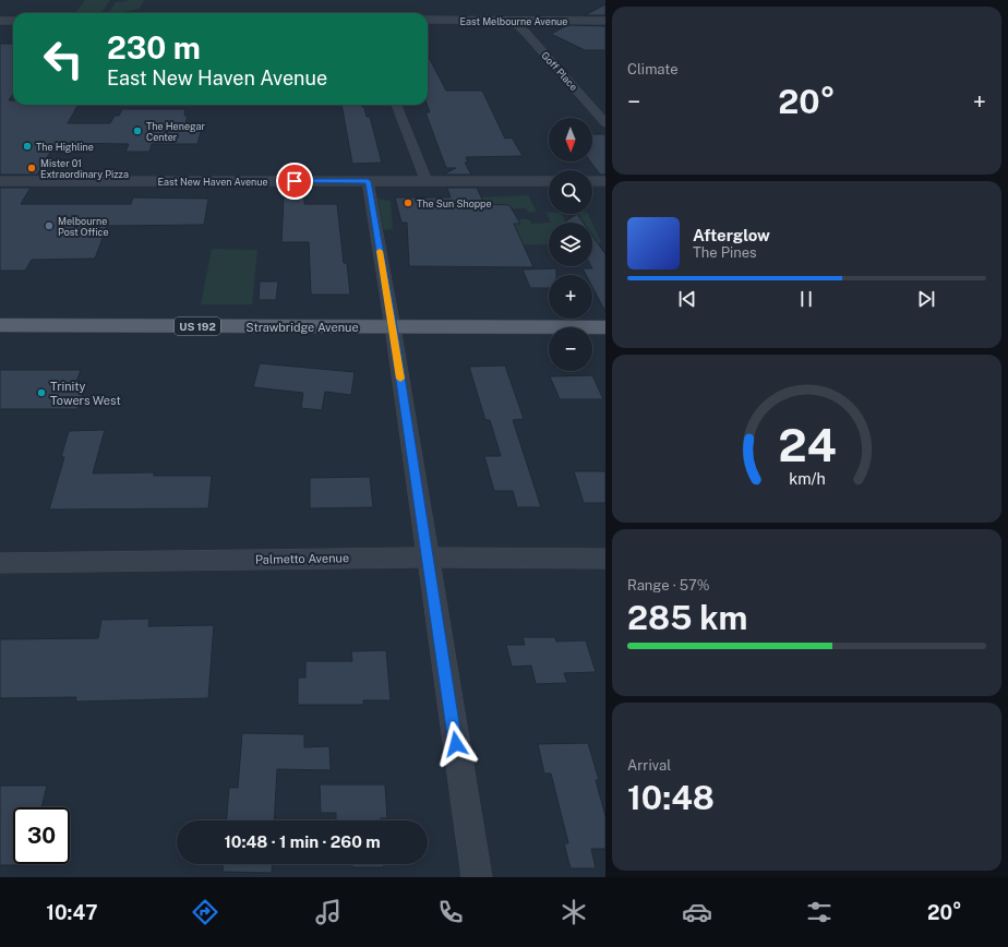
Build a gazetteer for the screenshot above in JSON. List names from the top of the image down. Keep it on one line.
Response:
{"streets":{"main road":["US 192","Strawbridge Avenue"],"street":["East Melbourne Avenue","Goff Place","East New Haven Avenue","Palmetto Avenue"]},"crossings":[["East Melbourne Avenue","Goff Place"]],"places":["The Henegar Center","The Highline","Mister 01 Extraordinary Pizza","The Sun Shoppe","Melbourne Post Office","Trinity Towers West"],"north":"bottom","page":{"tile":["Climate",["Range · 57%","285 km"],["Arrival","10:48"]],"turn":["230 m","East New Haven Avenue"],"heat":["−","20°","+"],"map_buttons":["+","−"],"song":["Afterglow","The Pines"],"limit":"30","trip":"10:48 · 1 min · 260 m","tabs":["10:47","20°"],"gauge":["24","km/h"]}}
